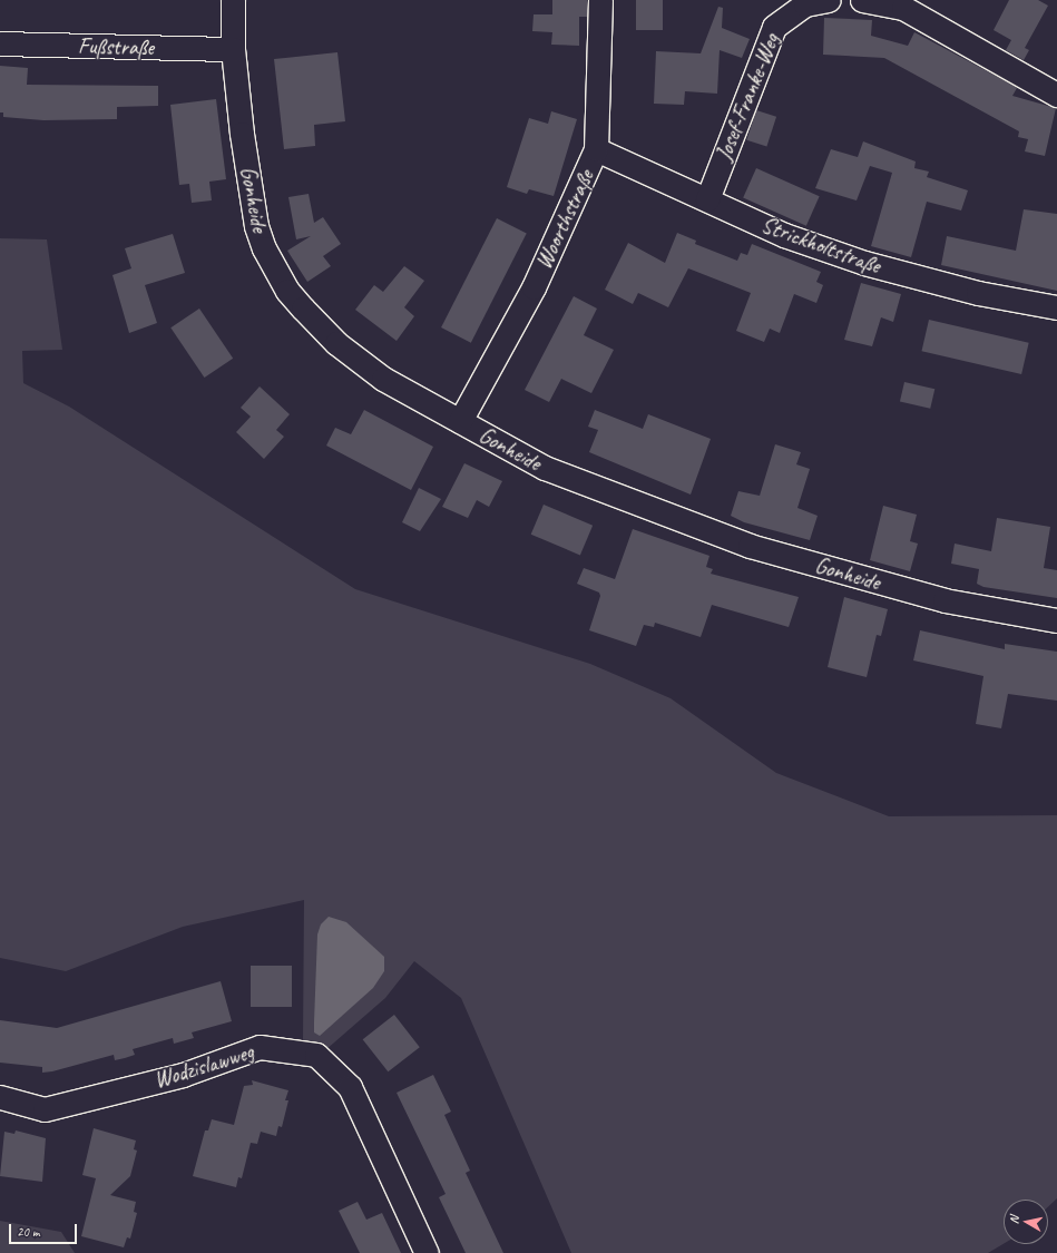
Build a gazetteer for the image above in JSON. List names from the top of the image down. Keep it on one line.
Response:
{"streets":{"street":["Fußstraße","Josef-Franke-Weg","Gonheide","Woorthstraße","Strickholtstraße","Wodzislawweg"]},"crossings":[["Fußstraße","Gonheide"],["Josef-Franke-Weg","Strickholtstraße"],["Gonheide","Woorthstraße"],["Woorthstraße","Strickholtstraße"]],"scale_bar":"20 m","north":"left"}
